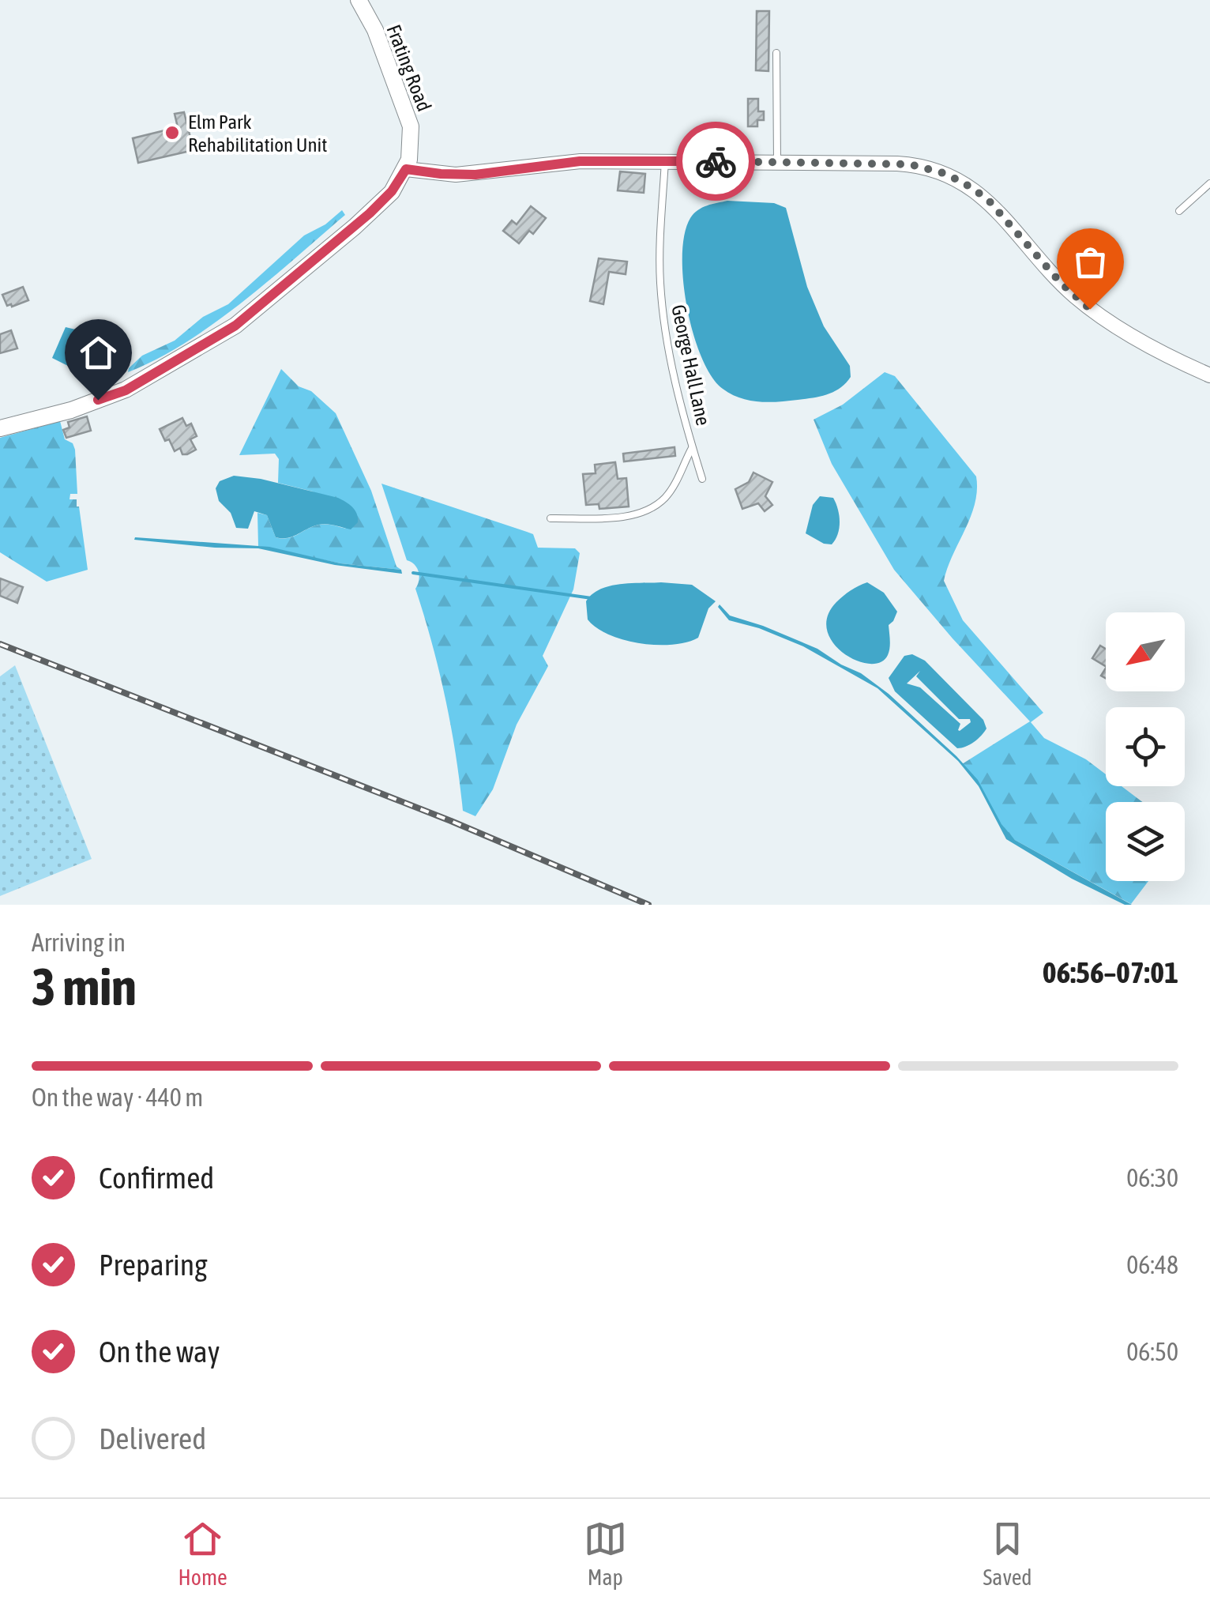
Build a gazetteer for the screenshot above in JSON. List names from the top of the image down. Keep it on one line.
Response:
{"streets":{"main road":["Frating Road"],"lane":["George Hall Lane"]},"places":["Elm Park Rehabilitation Unit"],"north":"bottom left","page":{"heading":["3 min","Arriving in","06:56–07:01"],"bar":"On the way · 440 m","list":[["Confirmed","06:30"],["Preparing","06:48"],["On the way","06:50"],"Delivered"],"tabs":["Home","Map","Saved"]}}
